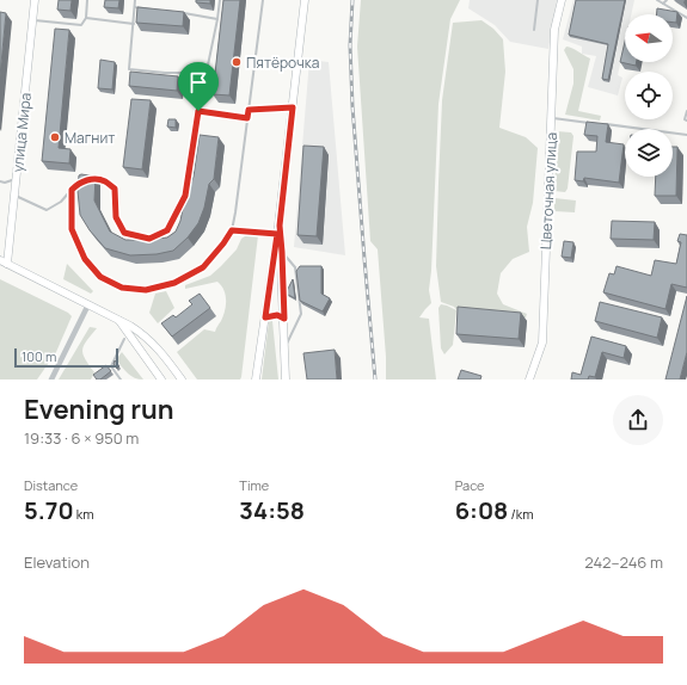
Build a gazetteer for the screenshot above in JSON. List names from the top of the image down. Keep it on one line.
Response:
{"streets":{"main road":["улица Мира","Цветочная улица"]},"places":["Пятёрочка","Магнит"],"scale_bar":"100 m","north":"left","page":{"scale":"100 m","heading":["Evening run","19:33 · 6 × 950 m"],"stats":[["Distance","5.70 km"],["Time","34:58"],["Pace","6:08 /km"]],"chart":["Elevation","242–246 m"]}}
